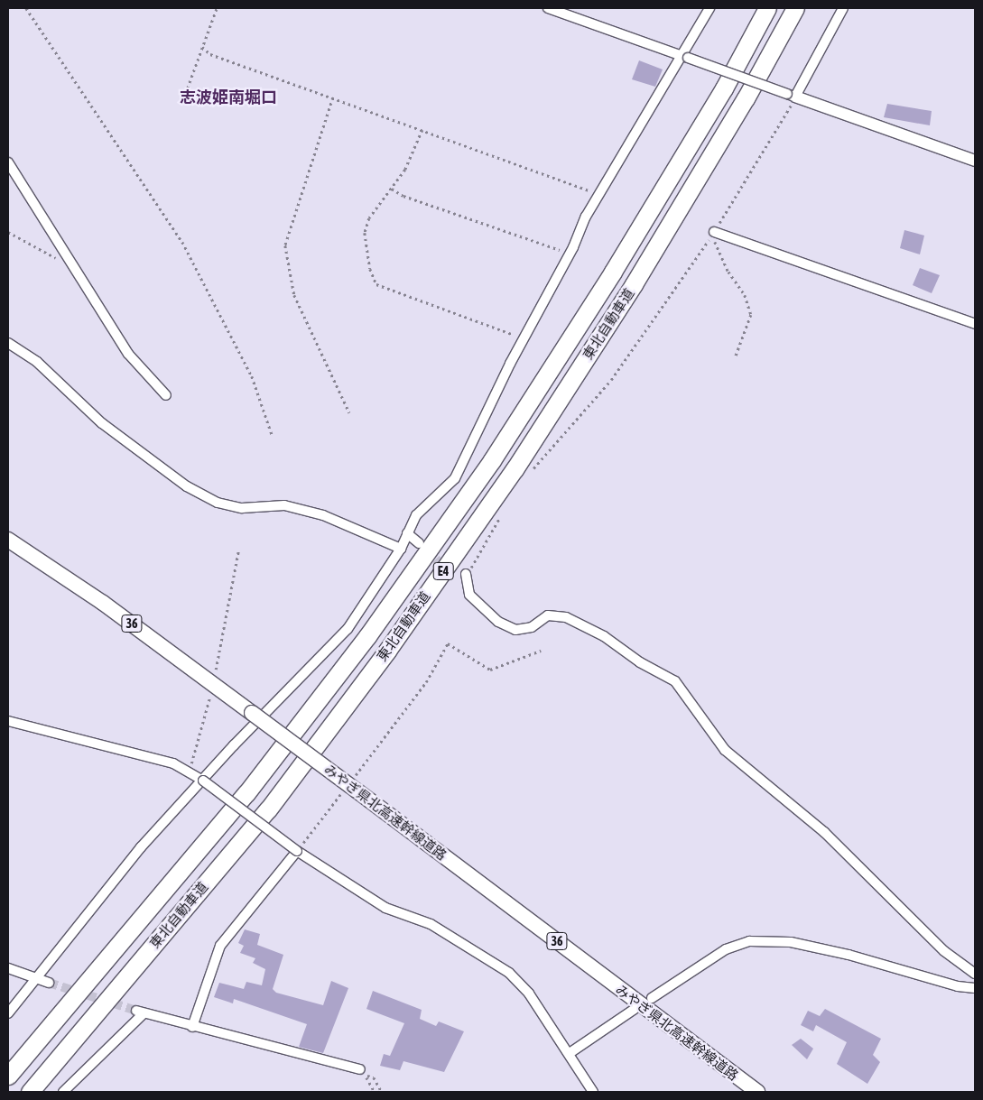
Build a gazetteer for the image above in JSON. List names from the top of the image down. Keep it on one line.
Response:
{"streets":{"highway":["東北自動車道","E4"],"main road":["36","みやぎ県北高速幹線道路"]},"districts":["志波姫南堀口"]}
